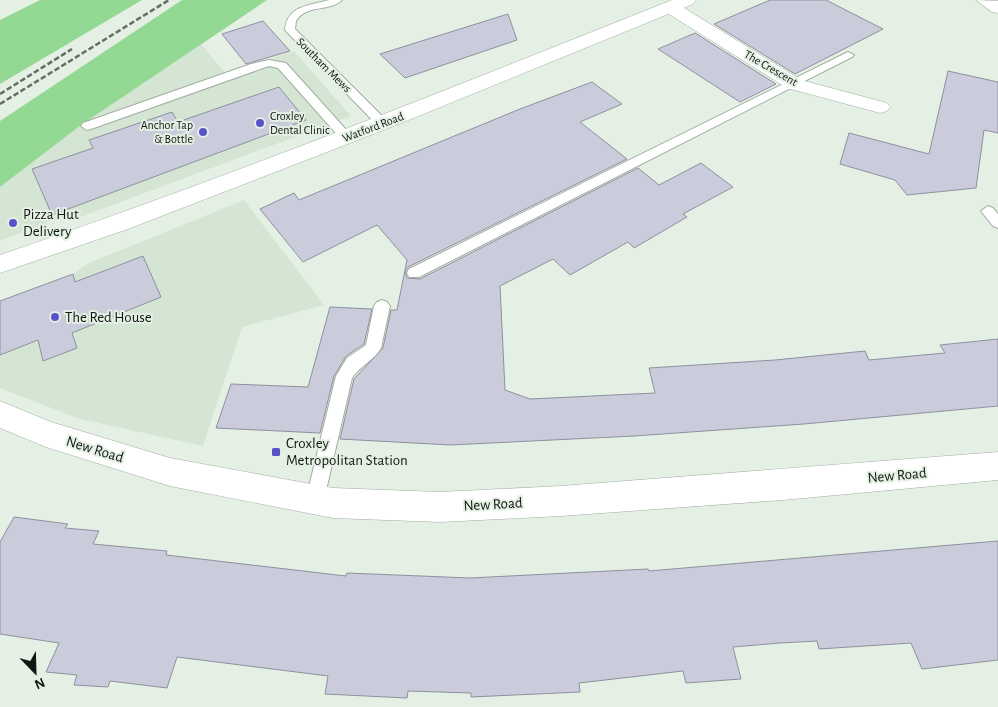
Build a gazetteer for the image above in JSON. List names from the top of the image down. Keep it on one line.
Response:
{"streets":{"street":["The Crescent","Watford Road","New Road"],"lane":["Southam Mews"]},"crossings":[["Southam Mews","Watford Road"],["The Crescent","Watford Road"]],"places":{"other":["Croxley Dental Clinic","Anchor Tap & Bottle","Pizza Hut Delivery","The Red House"],"transit":["Croxley Metropolitan Station"]},"north":"bottom right"}
